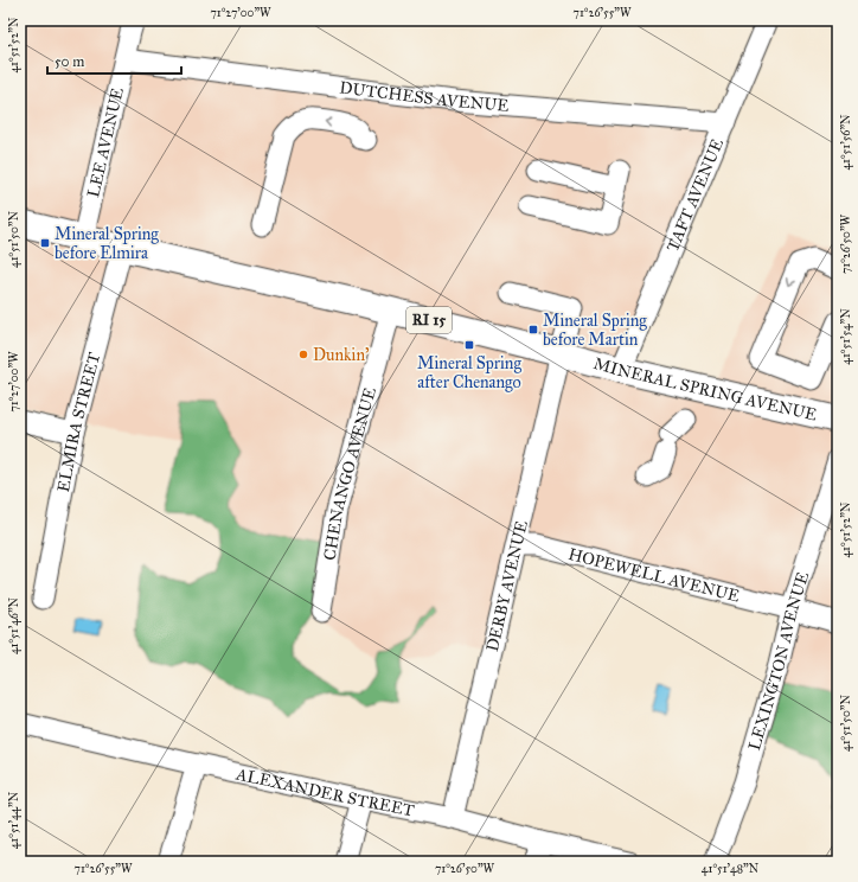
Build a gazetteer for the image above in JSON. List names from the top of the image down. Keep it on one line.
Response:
{"streets":{"main road":["RI 15","MINERAL SPRING AVENUE"],"street":["DUTCHESS AVENUE","LEE AVENUE","TAFT AVENUE","ELMIRA STREET","CHENANGO AVENUE","HOPEWELL AVENUE","DERBY AVENUE","LEXINGTON AVENUE","ALEXANDER STREET"]},"crossings":[["DUTCHESS AVENUE","LEE AVENUE"],["DUTCHESS AVENUE","TAFT AVENUE"],["LEE AVENUE","MINERAL SPRING AVENUE"],["TAFT AVENUE","MINERAL SPRING AVENUE"],["MINERAL SPRING AVENUE","ELMIRA STREET"],["MINERAL SPRING AVENUE","CHENANGO AVENUE"],["MINERAL SPRING AVENUE","DERBY AVENUE"],["HOPEWELL AVENUE","DERBY AVENUE"],["HOPEWELL AVENUE","LEXINGTON AVENUE"],["DERBY AVENUE","ALEXANDER STREET"]],"places":{"transit":["Mineral Spring before Elmira","Mineral Spring before Martin","Mineral Spring after Chenango"],"other":["Dunkin'"]},"scale_bar":"50 m","coordinates":["71°27'00\"W","71°26'55\"W","41°51'52\"N","41°51'56\"N","41°51'50\"N","71°26'50\"W","41°51'54\"N","41°51'46\"N","41°51'44\"N","41°51'48\"N"]}
